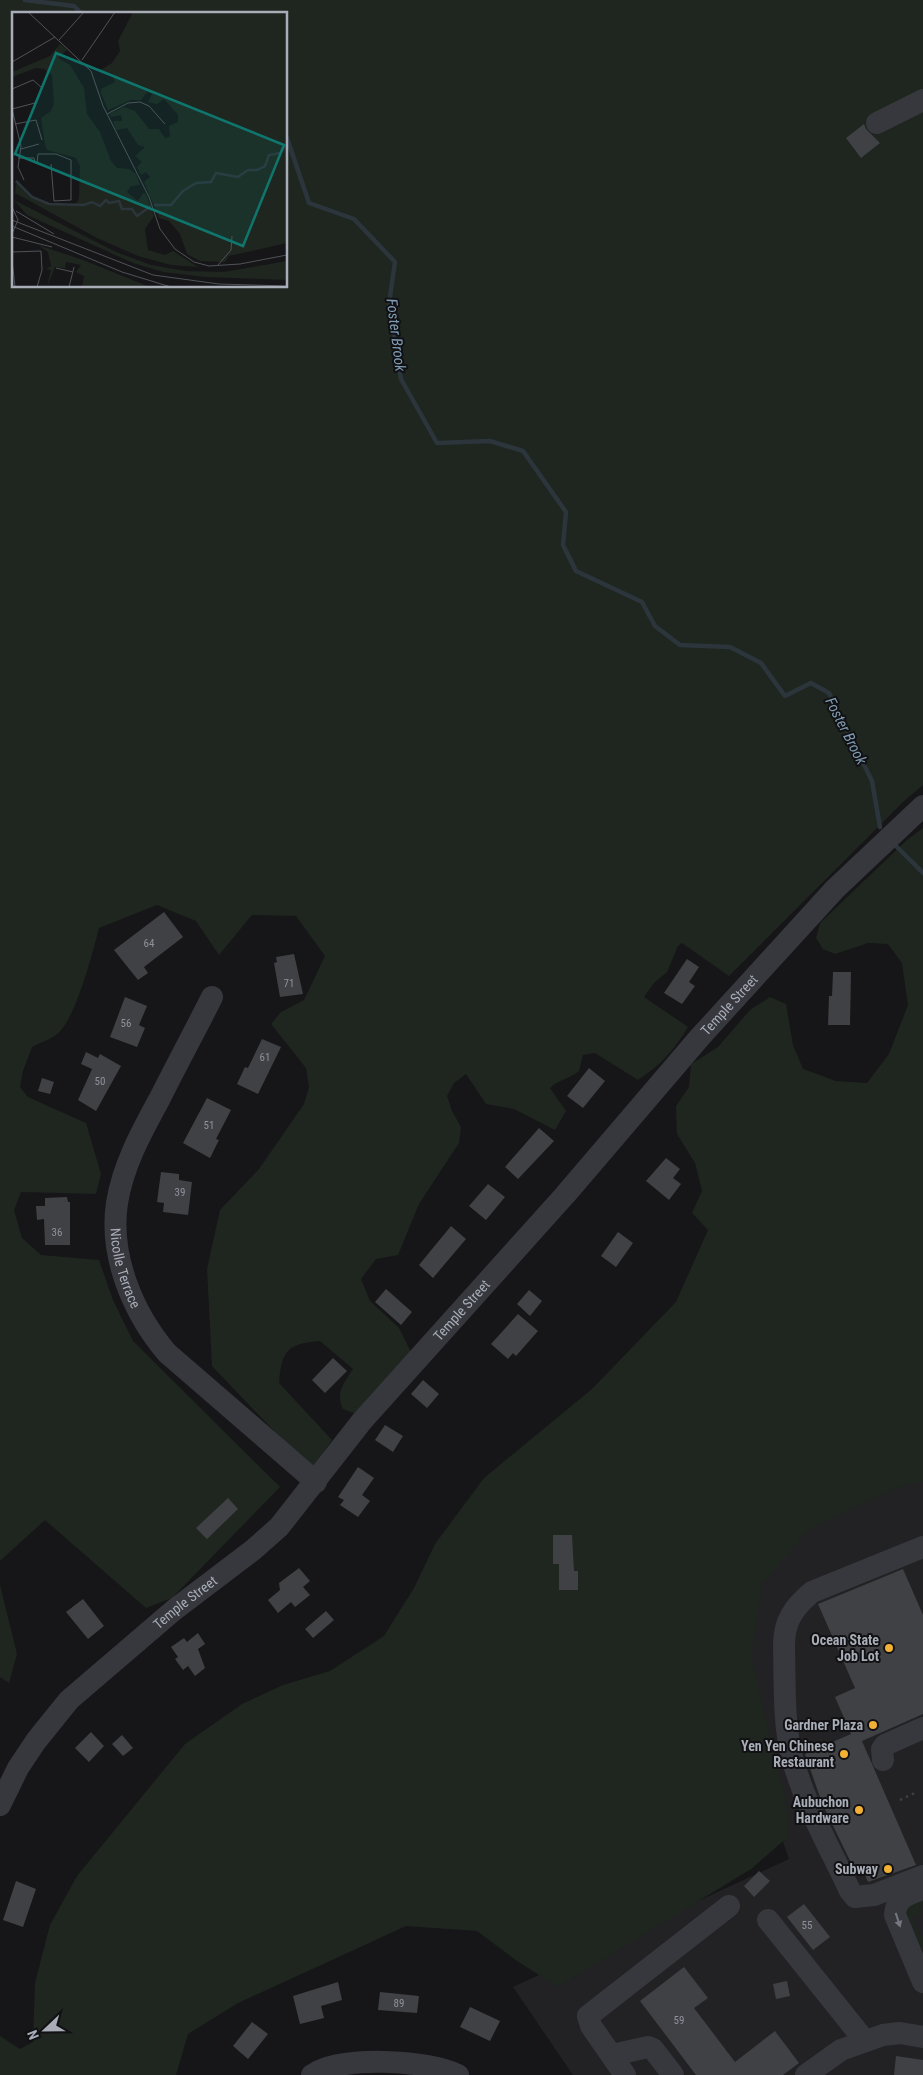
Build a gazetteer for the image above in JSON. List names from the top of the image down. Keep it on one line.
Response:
{"streets":{"street":["Temple Street","Nicolle Terrace"]},"crossings":[["Temple Street","Nicolle Terrace"]],"water":["Foster Brook"],"places":["Ocean State Job Lot","Gardner Plaza","Yen Yen Chinese Restaurant","Aubuchon Hardware","Subway"],"house_numbers":["64","71","56","61","50","51","39","36","55","89","59"],"north":"left"}
